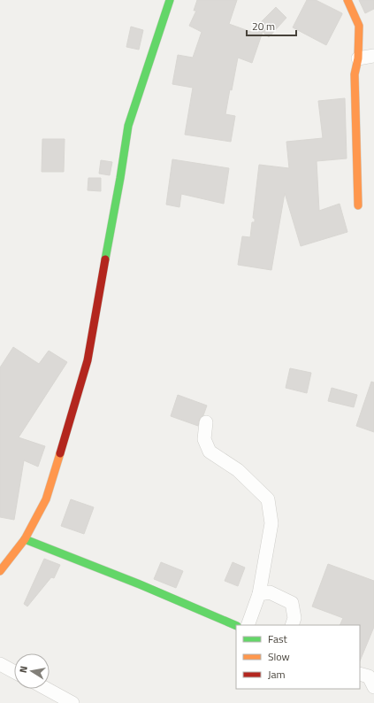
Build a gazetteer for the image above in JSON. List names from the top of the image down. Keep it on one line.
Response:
{"legend":["Fast","Slow","Jam"],"scale_bar":"20 m","north":"left"}
